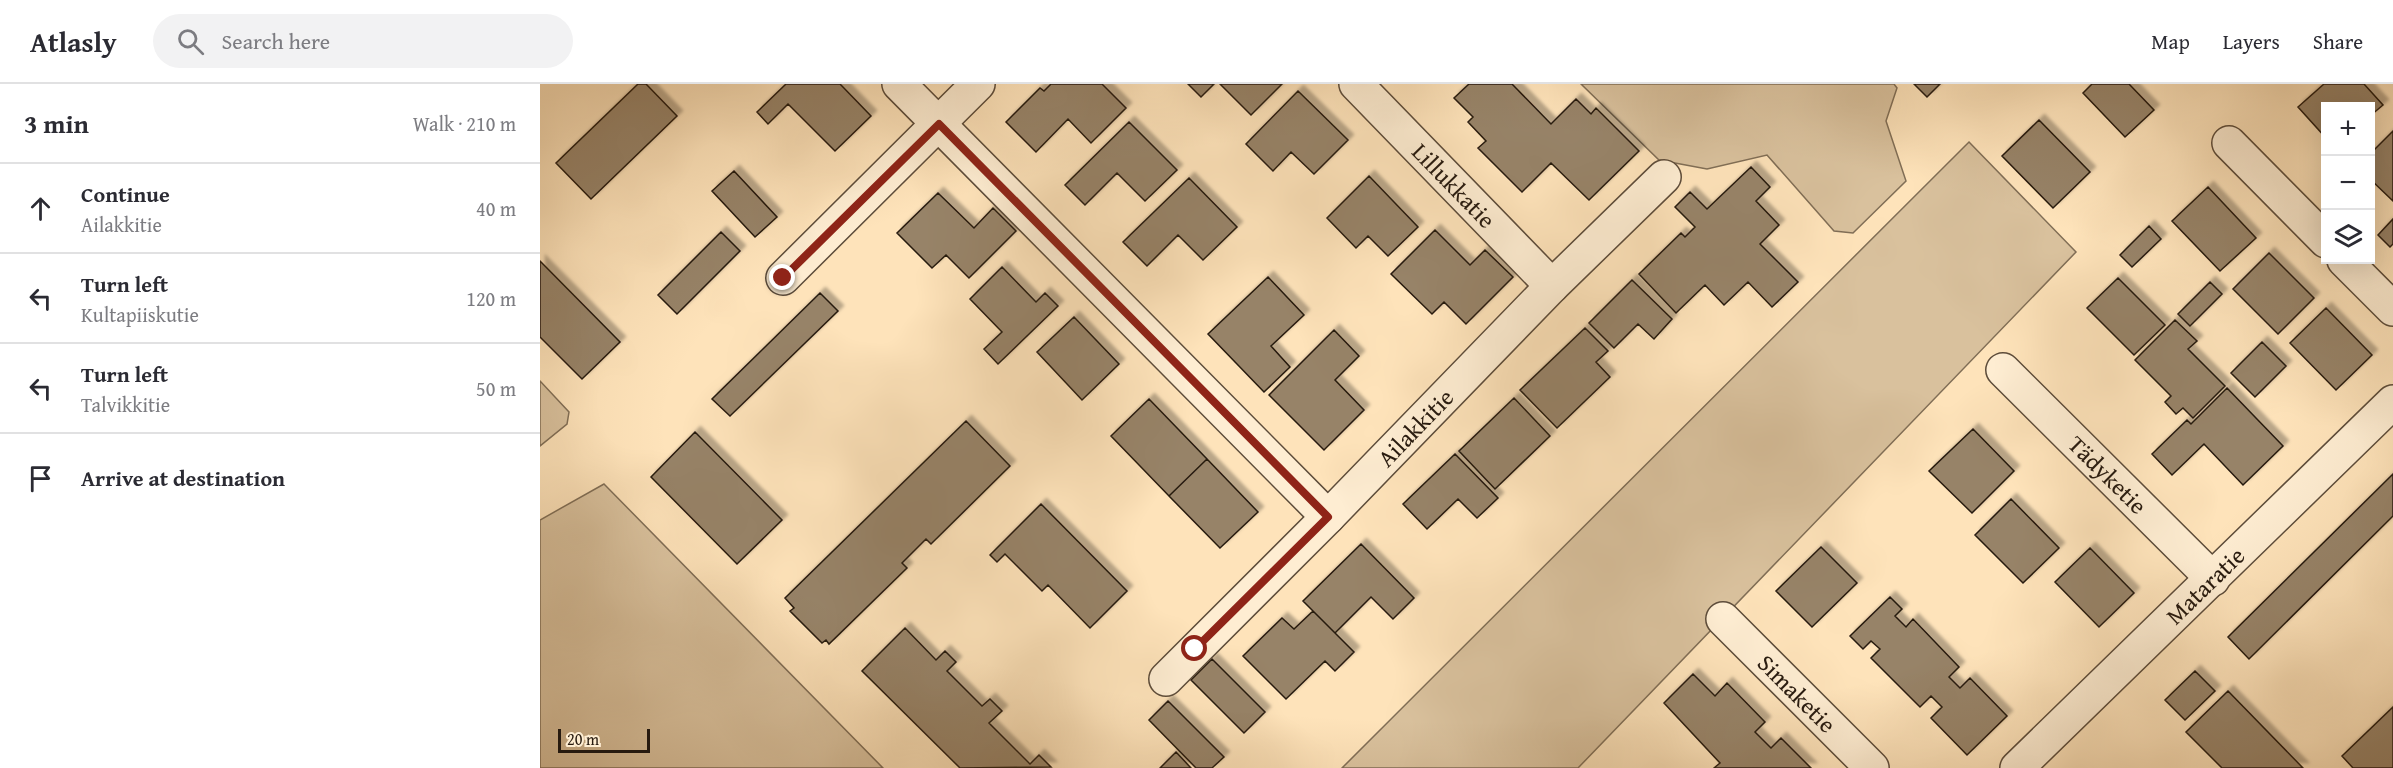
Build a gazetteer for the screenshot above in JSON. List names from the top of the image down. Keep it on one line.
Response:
{"streets":{"street":["Lillukkatie","Ailakkitie","Tädyketie","Mataratie","Simaketie"]},"crossings":[["Lillukkatie","Ailakkitie"],["Tädyketie","Mataratie"]],"scale_bar":"20 m","page":{"header":"Atlasly","search":"Search here","nav":["Map","Layers","Share"],"heading":["3 min","Walk · 210 m"],"map_buttons":["+","−"],"list":[["Continue","Ailakkitie","40 m"],["Turn left","Kultapiiskutie","120 m"],["Turn left","Talvikkitie","50 m"],"Arrive at destination"],"scale":"20 m"}}
